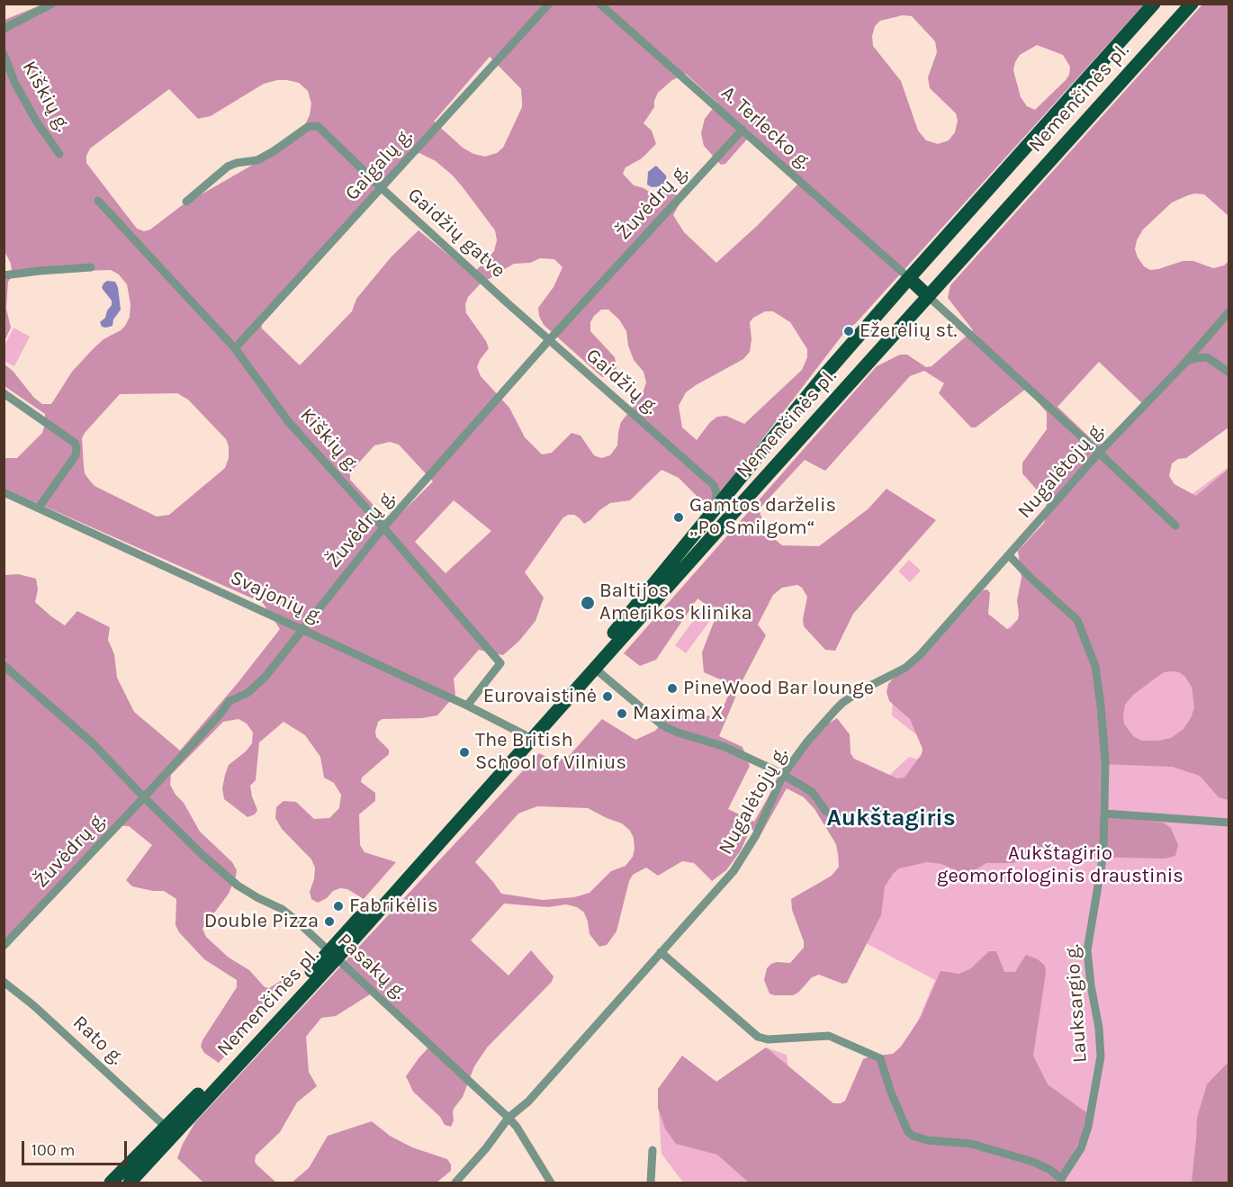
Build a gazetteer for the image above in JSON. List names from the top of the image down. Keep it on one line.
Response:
{"streets":{"main road":["Nemenčinės pl."],"street":["Kiškių g.","A. Terlecko g.","Gaigalų g.","Žuvėdrų g.","Gaidžių gatve","Gaidžių g.","Nugalėtojų g.","Svajonių g.","Pasakų g.","Lauksargio g.","Rato g."]},"crossings":[["Kiškių g.","Gaigalų g."],["Kiškių g.","Žuvėdrų g."],["Kiškių g.","Svajonių g."],["Nemenčinės pl.","A. Terlecko g."],["Nemenčinės pl.","Svajonių g."],["Nemenčinės pl.","Pasakų g."],["Nemenčinės pl.","Rato g."],["A. Terlecko g.","Žuvėdrų g."],["Gaigalų g.","Gaidžių gatve"],["Žuvėdrų g.","Gaidžių g."],["Žuvėdrų g.","Svajonių g."],["Žuvėdrų g.","Pasakų g."],["Gaidžių gatve","Gaidžių g."],["Nugalėtojų g.","Pasakų g."],["Nugalėtojų g.","Lauksargio g."]],"districts":["Aukštagiris"],"parks":["Aukštagirio geomorfologinis draustinis"],"places":["Ežerėlių st.","Gamtos darželis „Po Smilgom“","Baltijos Amerikos klinika","PineWood Bar lounge","Eurovaistinė","Maxima X","The British School of Vilnius","Fabrikėlis","Double Pizza"],"scale_bar":"100 m"}
